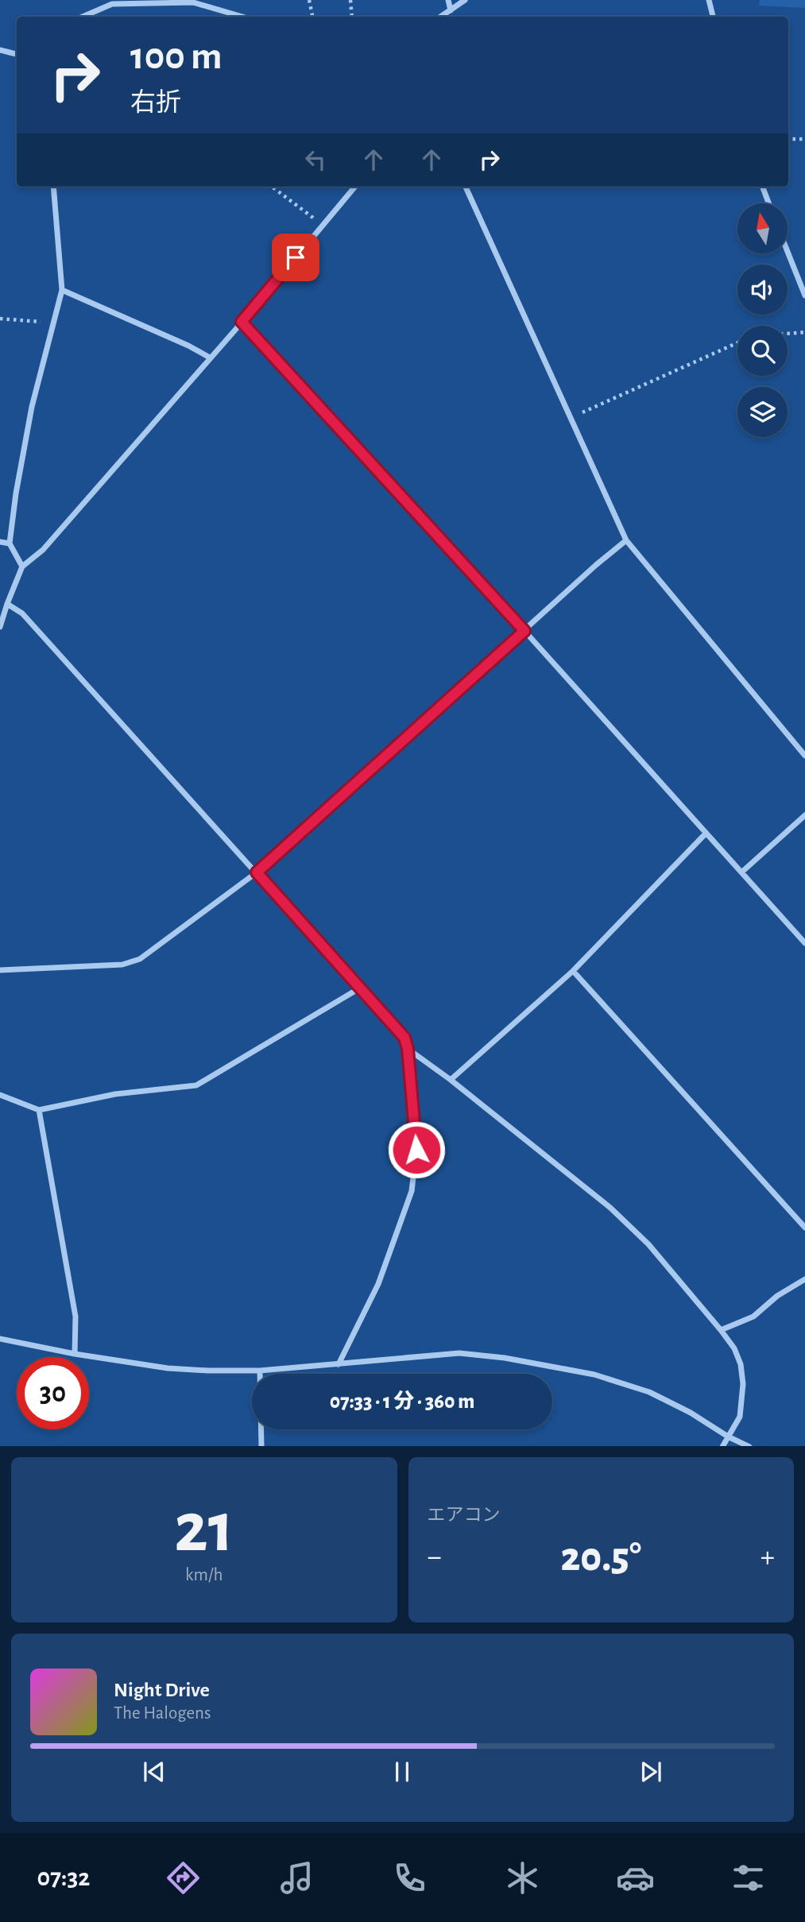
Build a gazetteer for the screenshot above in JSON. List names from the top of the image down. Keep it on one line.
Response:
{"north":"top","page":{"turn":["100 m","右折"],"limit":"30","trip":"07:33 · 1 分 · 360 m","tile":[["21","km/h"],"エアコン"],"heat":["−","20.5°","+"],"song":["Night Drive","The Halogens"],"tabs":"07:32"}}
